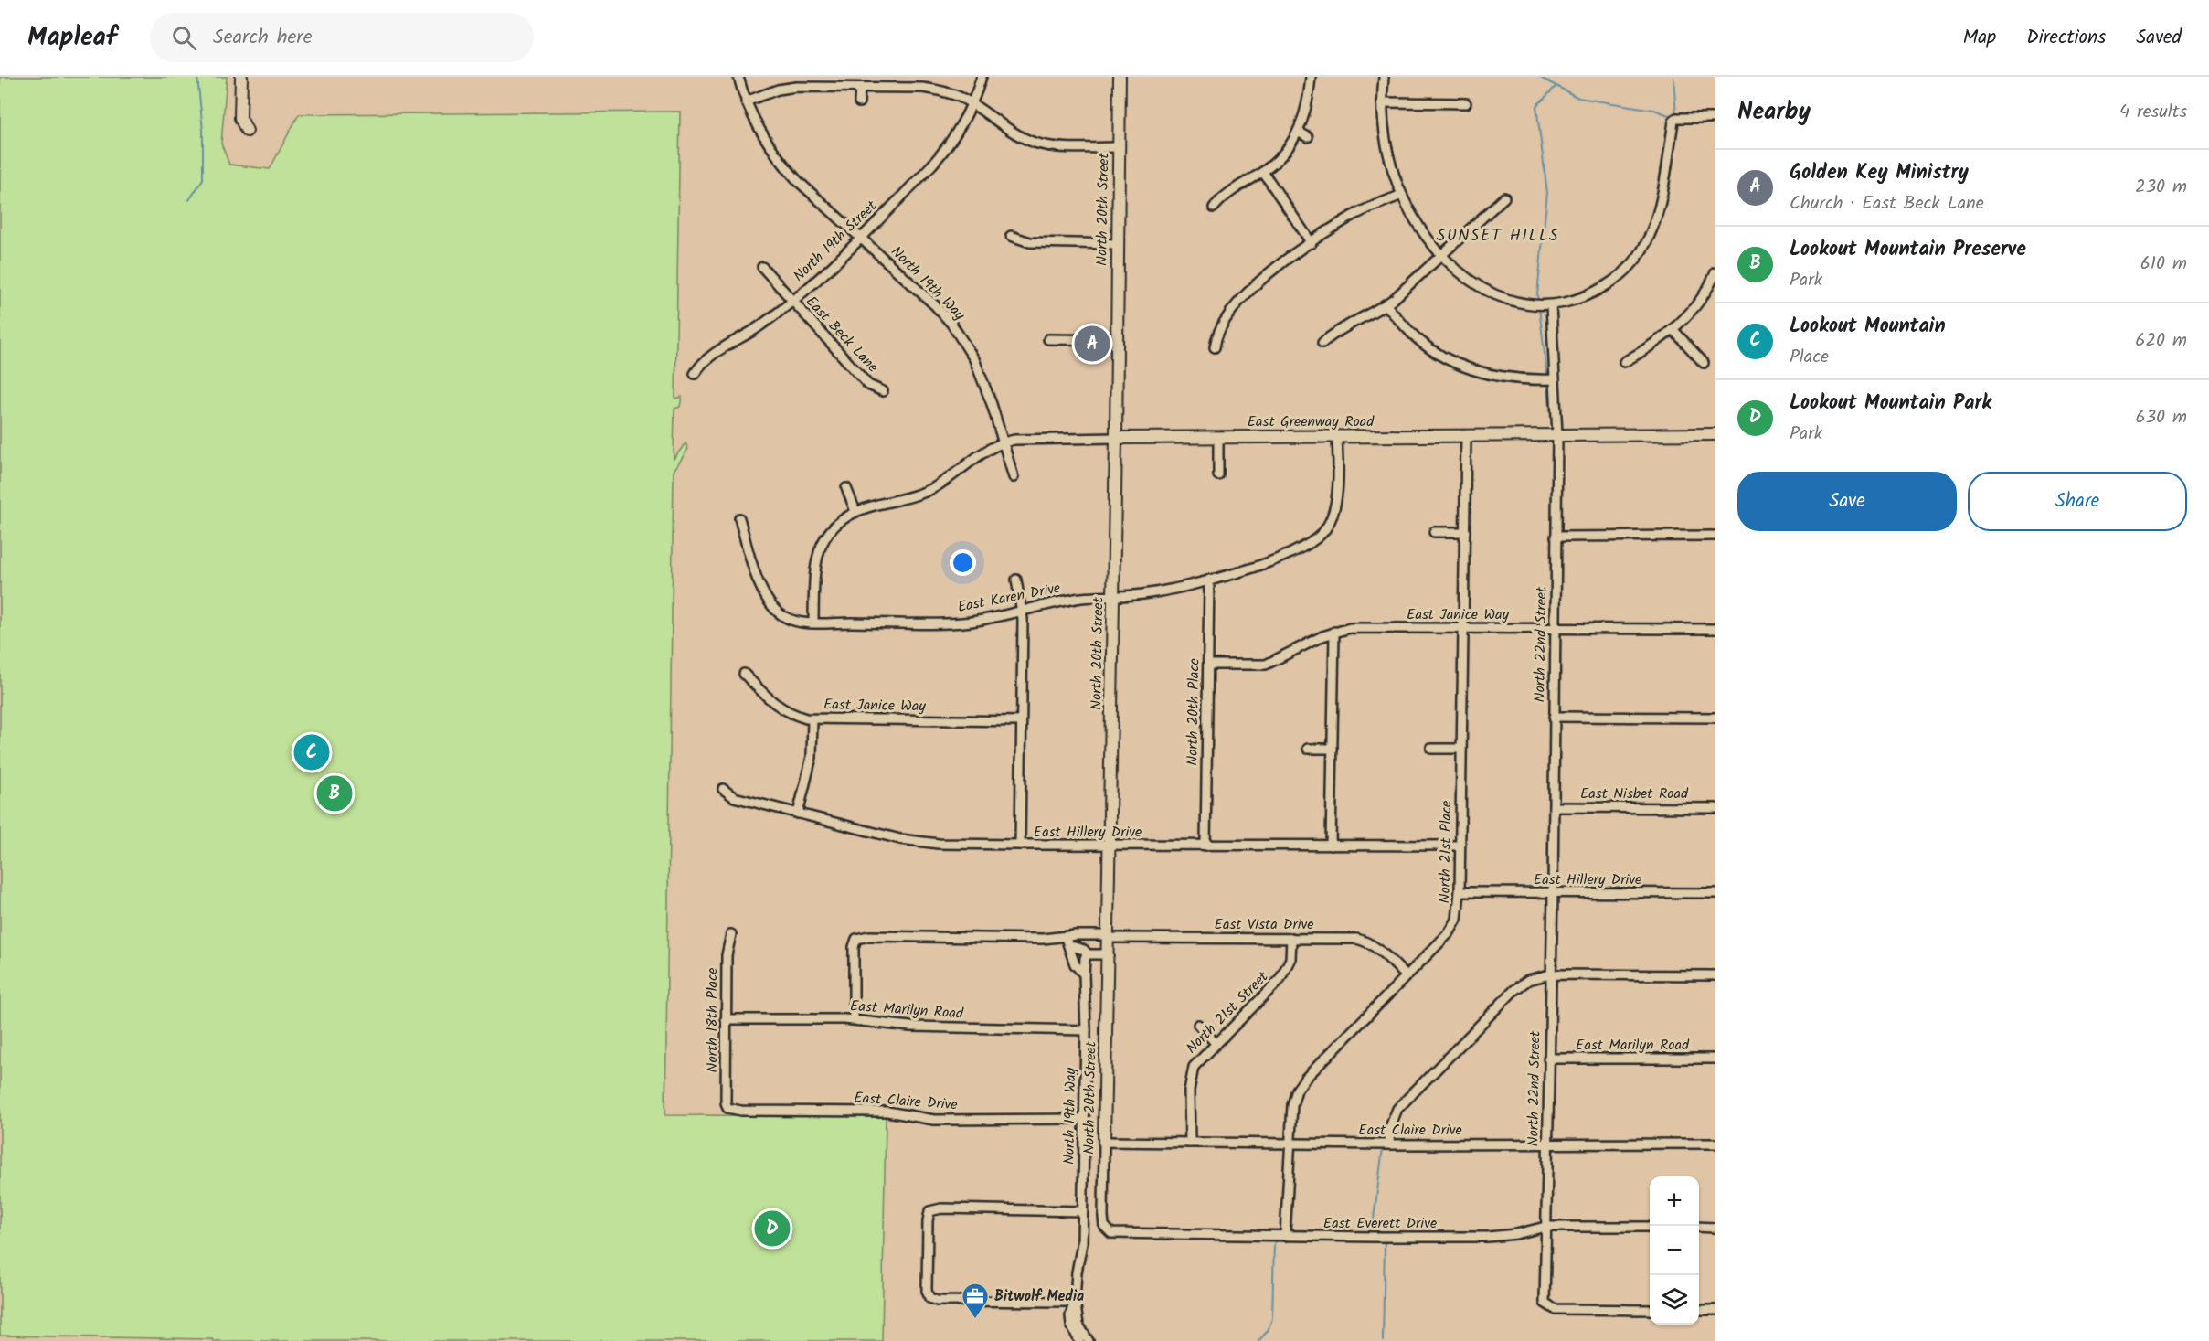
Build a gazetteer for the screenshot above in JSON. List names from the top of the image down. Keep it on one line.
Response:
{"streets":{"street":["North 20th Street","North 19th Street","North 19th Way","East Beck Lane","East Greenway Road","East Karen Drive","East Janice Way","North 22nd Street","North 20th Place","East Nisbet Road","East Hillery Drive","North 21st Place","East Vista Drive","East Marilyn Road","North 21st Street","North 18th Place","East Claire Drive","East Everett Drive"]},"crossings":[["North 20th Street","East Greenway Road"],["North 20th Street","East Karen Drive"],["North 20th Street","East Hillery Drive"],["North 20th Street","East Vista Drive"],["North 20th Street","East Claire Drive"],["North 20th Street","East Everett Drive"],["North 19th Street","North 19th Way"],["North 19th Street","East Beck Lane"],["North 19th Way","East Greenway Road"],["North 19th Way","East Vista Drive"],["North 19th Way","East Marilyn Road"],["North 19th Way","East Claire Drive"],["East Greenway Road","East Karen Drive"],["East Greenway Road","North 22nd Street"],["East Greenway Road","North 21st Place"],["East Karen Drive","North 20th Place"],["East Janice Way","North 22nd Street"],["East Janice Way","North 20th Place"],["East Janice Way","North 21st Place"],["North 22nd Street","East Nisbet Road"],["North 22nd Street","East Hillery Drive"],["North 22nd Street","East Marilyn Road"],["North 22nd Street","East Claire Drive"],["North 22nd Street","East Everett Drive"],["North 20th Place","East Hillery Drive"],["East Hillery Drive","North 21st Place"],["North 21st Place","East Vista Drive"],["North 21st Place","East Claire Drive"],["North 21st Place","East Everett Drive"],["East Vista Drive","East Marilyn Road"],["East Vista Drive","North 21st Street"],["East Marilyn Road","North 18th Place"],["North 21st Street","East Claire Drive"],["North 18th Place","East Claire Drive"]],"districts":["SUNSET HILLS"],"places":{"office":["Bitwolf Media"]},"page":{"header":"Mapleaf","search":"Search here","nav":["Map","Directions","Saved"],"heading":["Nearby","4 results"],"list":[{"mark":"A","name":"Golden Key Ministry","note":"Church · East Beck Lane","value":"230 m"},{"mark":"B","name":"Lookout Mountain Preserve","note":"Park","value":"610 m"},{"mark":"C","name":"Lookout Mountain","note":"Place","value":"620 m"},{"mark":"D","name":"Lookout Mountain Park","note":"Park","value":"630 m"}],"pins":["A","C","B","D"],"buttons":["Save","Share"],"map_buttons":["+","−"]}}
